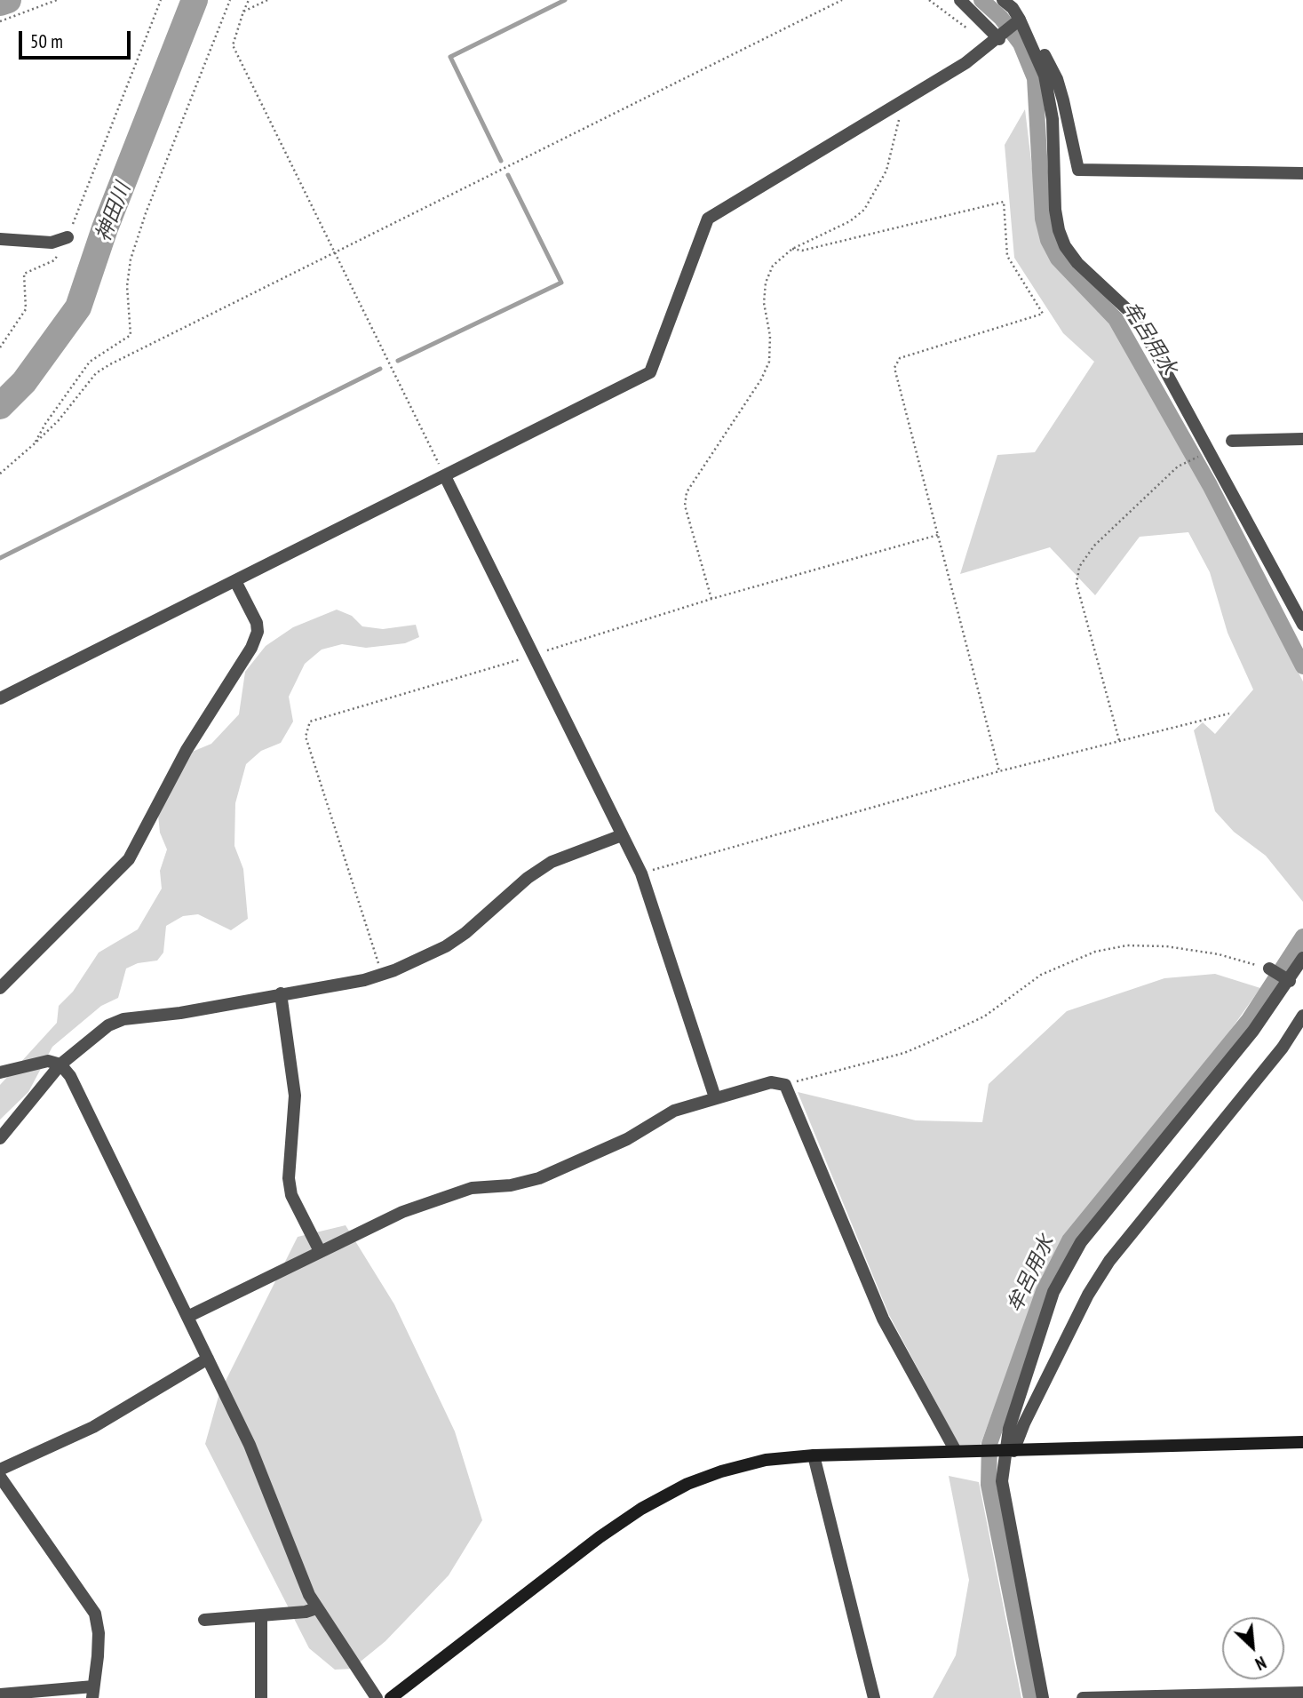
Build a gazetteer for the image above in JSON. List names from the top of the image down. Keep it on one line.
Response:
{"water":["神田川","牟呂用水"],"scale_bar":"50 m","north":"bottom right"}
